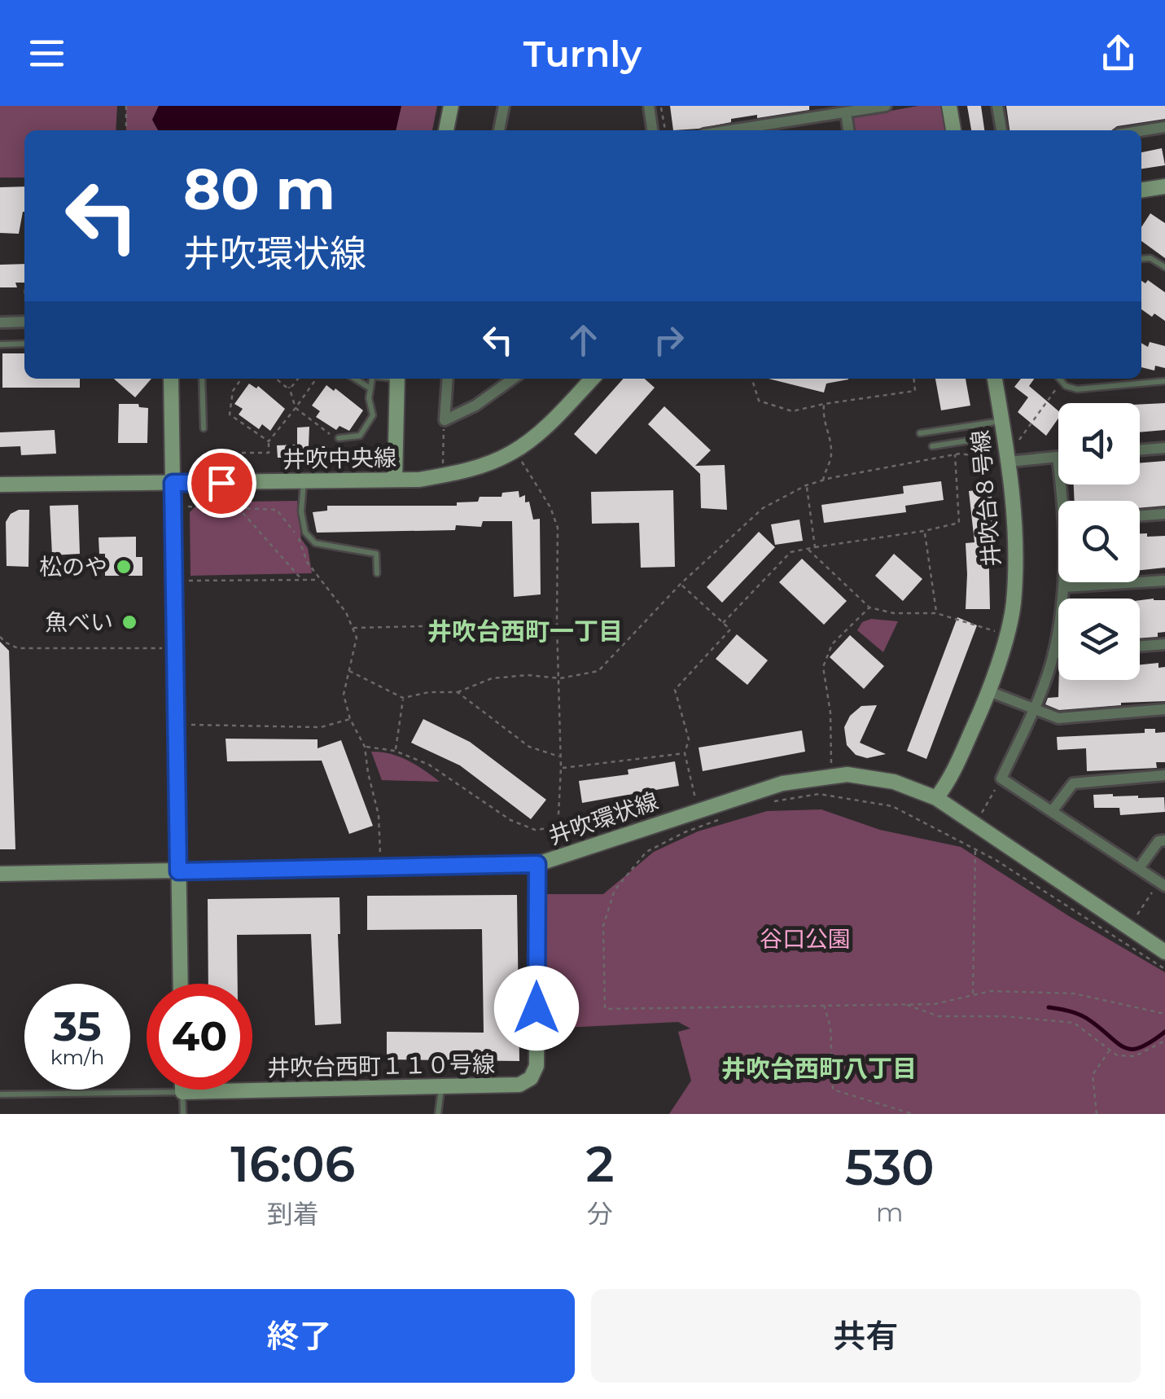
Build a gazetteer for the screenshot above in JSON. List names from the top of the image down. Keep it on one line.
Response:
{"streets":{"street":["井吹中央線","井吹台８号線","井吹環状線","井吹台西町１１０号線"]},"crossings":[["井吹台８号線","井吹環状線"],["井吹環状線","井吹台西町１１０号線"]],"districts":["井吹台西町一丁目","井吹台西町八丁目"],"parks":["谷口公園"],"places":["松のや","魚べい"],"page":{"header":"Turnly","turn":["80 m","井吹環状線"],"speed":"35 km/h","limit":"40","eta":["16:06","到着","2","分","530","m"],"buttons":["終了","共有"]}}
